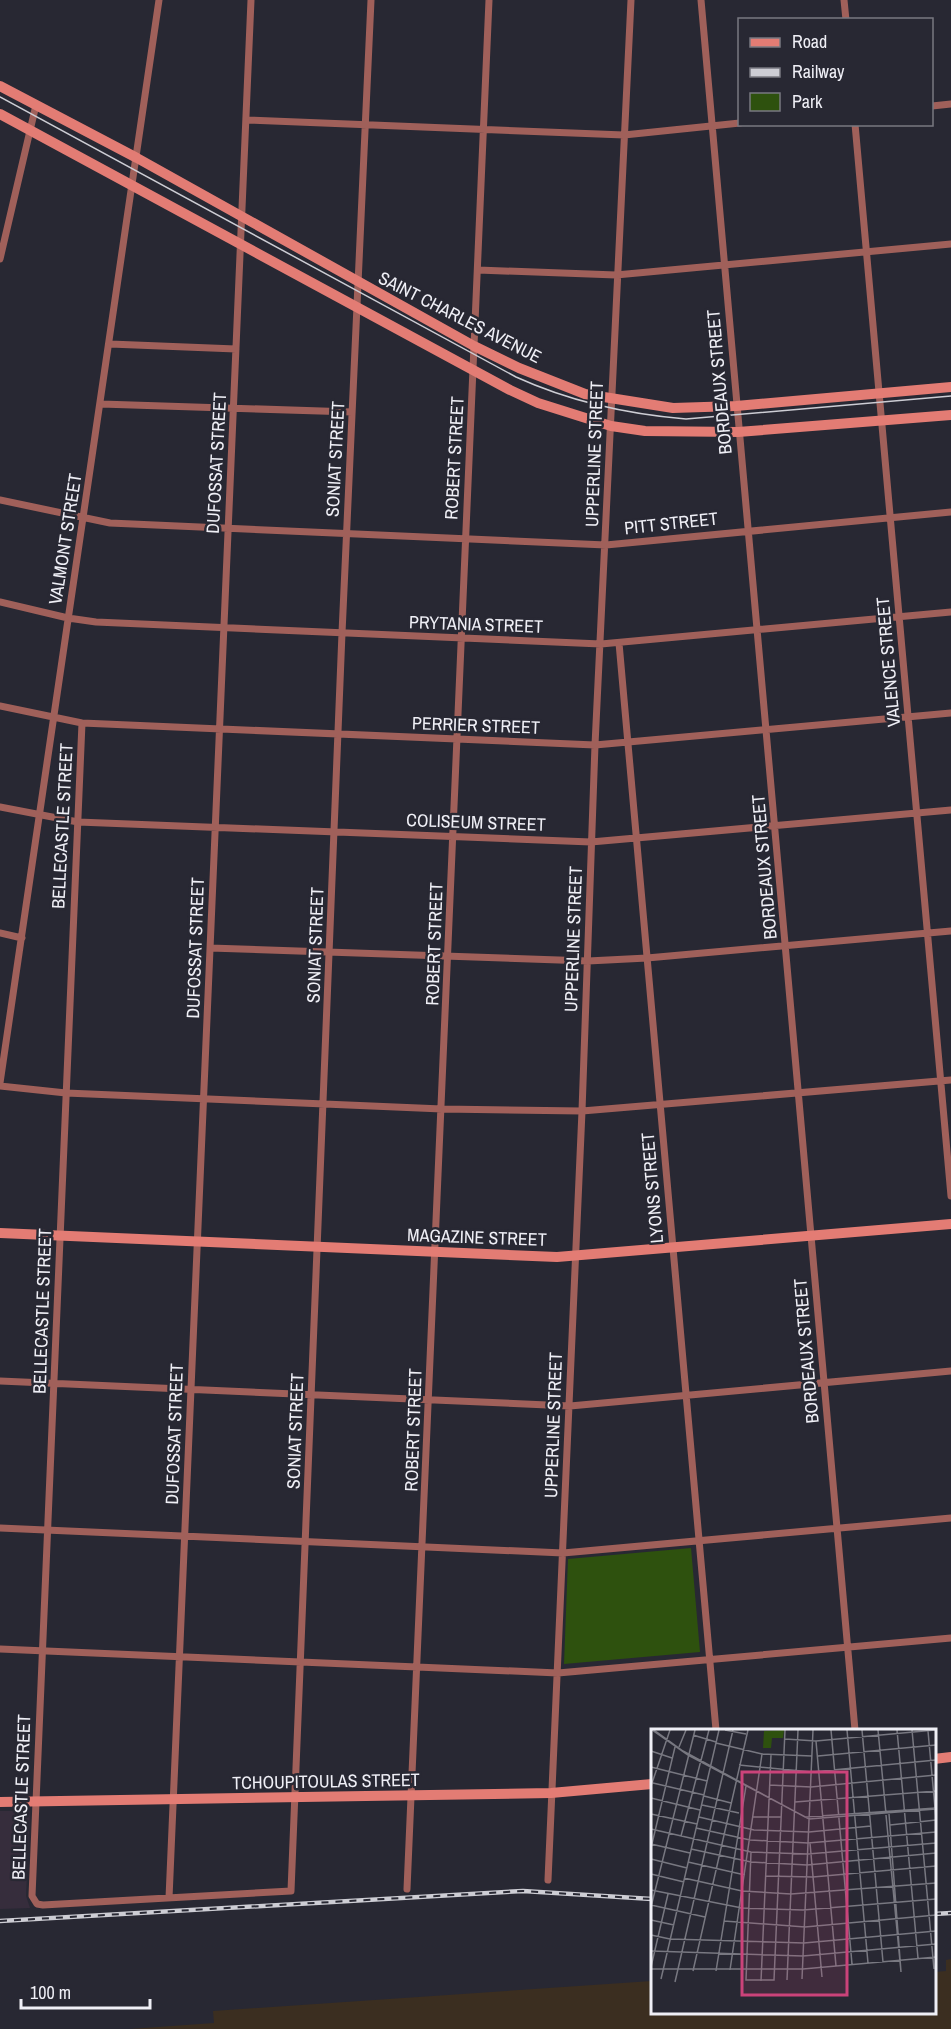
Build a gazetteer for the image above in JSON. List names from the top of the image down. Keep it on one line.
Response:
{"streets":{"main road":["SAINT CHARLES AVENUE","MAGAZINE STREET","TCHOUPITOULAS STREET"],"street":["BORDEAUX STREET","UPPERLINE STREET","ROBERT STREET","SONIAT STREET","DUFOSSAT STREET","PITT STREET","VALMONT STREET","PRYTANIA STREET","VALENCE STREET","PERRIER STREET","COLISEUM STREET","BELLECASTLE STREET","LYONS STREET"]},"crossings":[["SAINT CHARLES AVENUE","BORDEAUX STREET"],["SAINT CHARLES AVENUE","UPPERLINE STREET"],["SAINT CHARLES AVENUE","ROBERT STREET"],["SAINT CHARLES AVENUE","SONIAT STREET"],["SAINT CHARLES AVENUE","DUFOSSAT STREET"],["SAINT CHARLES AVENUE","VALMONT STREET"],["SAINT CHARLES AVENUE","VALENCE STREET"],["BORDEAUX STREET","PITT STREET"],["BORDEAUX STREET","PRYTANIA STREET"],["BORDEAUX STREET","PERRIER STREET"],["BORDEAUX STREET","COLISEUM STREET"],["BORDEAUX STREET","MAGAZINE STREET"],["UPPERLINE STREET","PITT STREET"],["UPPERLINE STREET","PRYTANIA STREET"],["UPPERLINE STREET","PERRIER STREET"],["UPPERLINE STREET","COLISEUM STREET"],["UPPERLINE STREET","MAGAZINE STREET"],["UPPERLINE STREET","TCHOUPITOULAS STREET"],["ROBERT STREET","PITT STREET"],["ROBERT STREET","PRYTANIA STREET"],["ROBERT STREET","PERRIER STREET"],["ROBERT STREET","COLISEUM STREET"],["ROBERT STREET","MAGAZINE STREET"],["ROBERT STREET","TCHOUPITOULAS STREET"],["SONIAT STREET","DUFOSSAT STREET"],["SONIAT STREET","PITT STREET"],["SONIAT STREET","PRYTANIA STREET"],["SONIAT STREET","PERRIER STREET"],["SONIAT STREET","COLISEUM STREET"],["SONIAT STREET","BELLECASTLE STREET"],["SONIAT STREET","MAGAZINE STREET"],["SONIAT STREET","TCHOUPITOULAS STREET"],["DUFOSSAT STREET","PITT STREET"],["DUFOSSAT STREET","PRYTANIA STREET"],["DUFOSSAT STREET","PERRIER STREET"],["DUFOSSAT STREET","COLISEUM STREET"],["DUFOSSAT STREET","BELLECASTLE STREET"],["DUFOSSAT STREET","MAGAZINE STREET"],["DUFOSSAT STREET","TCHOUPITOULAS STREET"],["PITT STREET","VALMONT STREET"],["PITT STREET","VALENCE STREET"],["VALMONT STREET","PRYTANIA STREET"],["VALMONT STREET","PERRIER STREET"],["VALMONT STREET","COLISEUM STREET"],["PRYTANIA STREET","VALENCE STREET"],["PRYTANIA STREET","LYONS STREET"],["VALENCE STREET","PERRIER STREET"],["VALENCE STREET","COLISEUM STREET"],["PERRIER STREET","BELLECASTLE STREET"],["PERRIER STREET","LYONS STREET"],["COLISEUM STREET","BELLECASTLE STREET"],["COLISEUM STREET","LYONS STREET"],["BELLECASTLE STREET","MAGAZINE STREET"],["BELLECASTLE STREET","TCHOUPITOULAS STREET"],["LYONS STREET","MAGAZINE STREET"]],"legend":["Road","Railway","Park"],"scale_bar":"100 m"}
